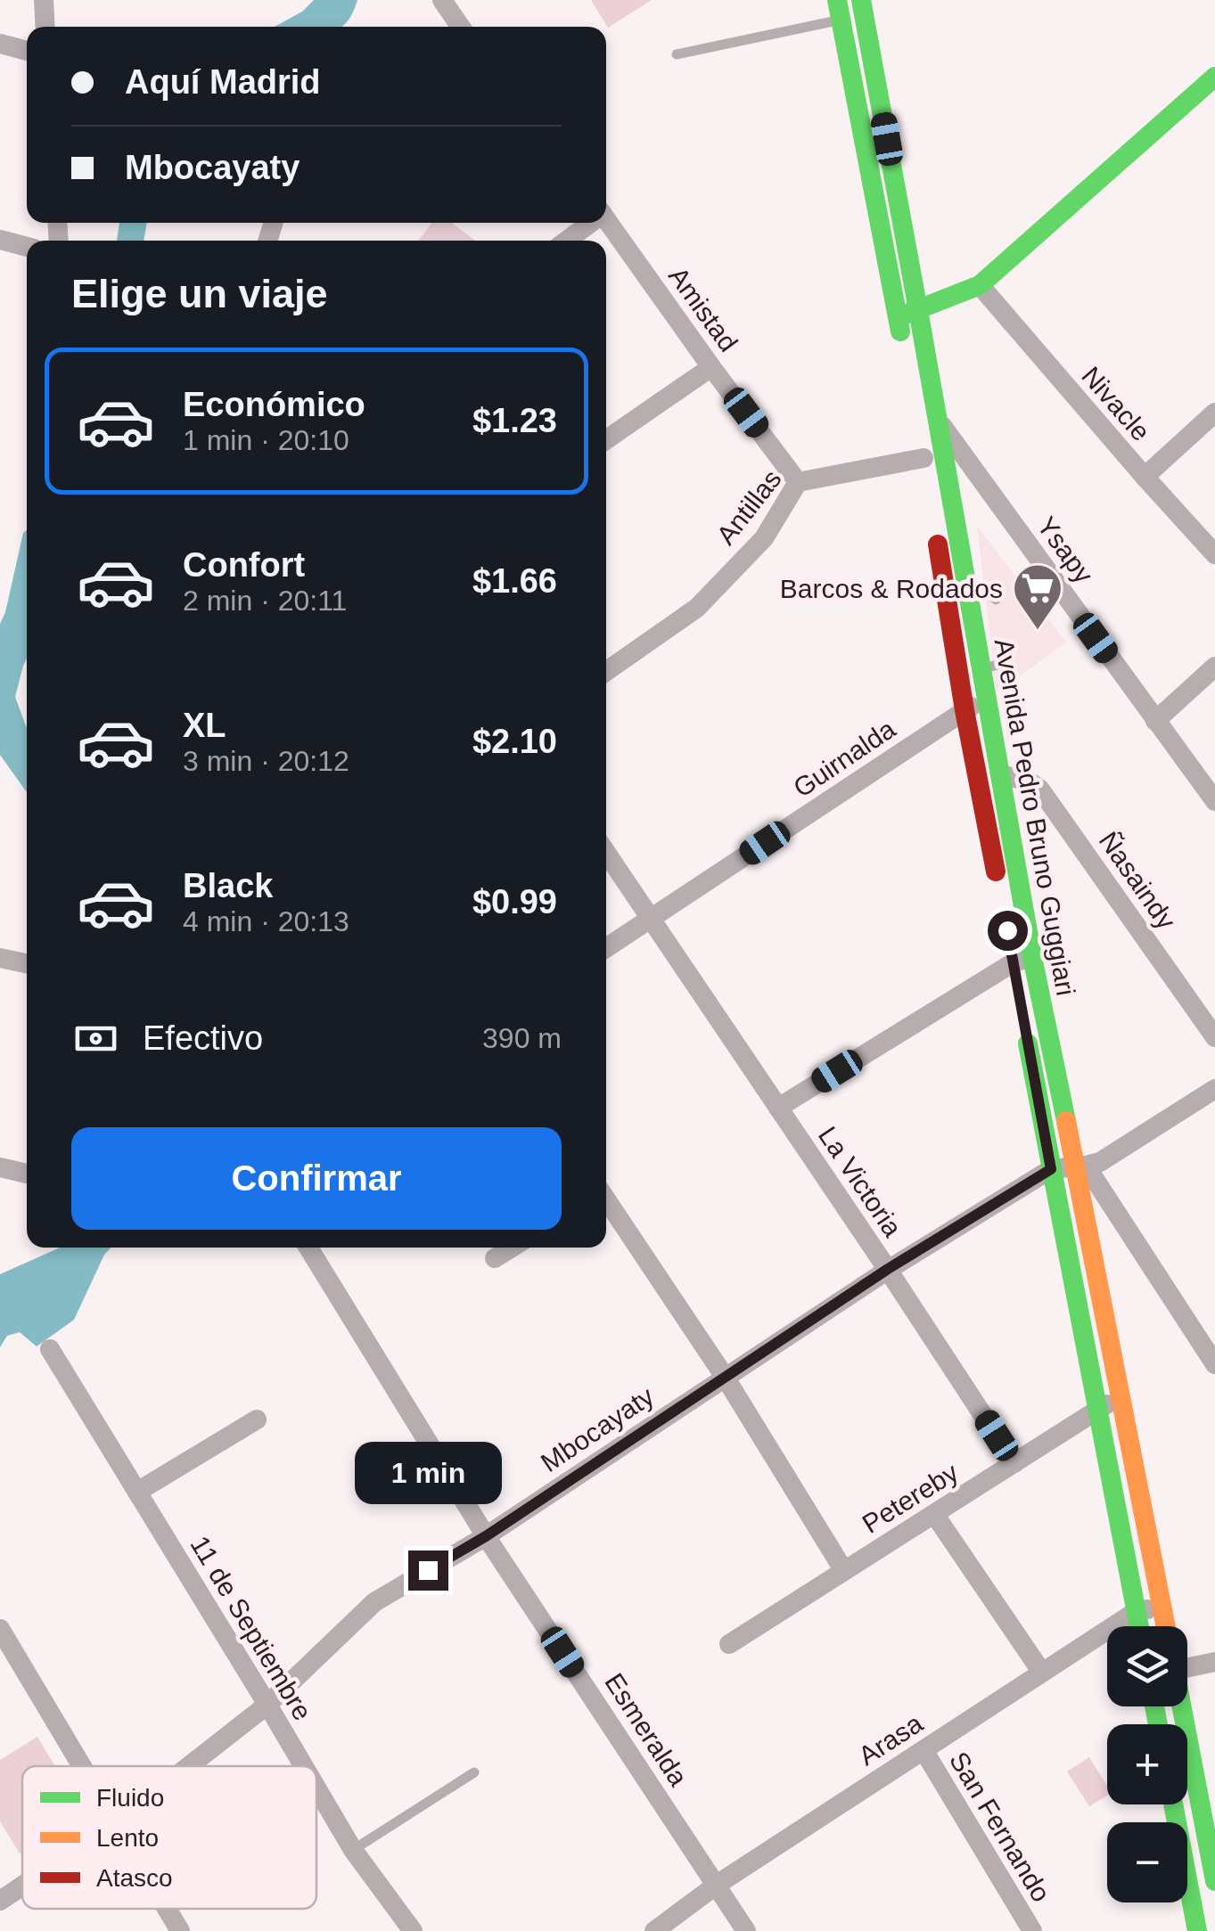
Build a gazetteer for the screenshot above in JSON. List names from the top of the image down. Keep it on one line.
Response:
{"streets":{"main road":["Avenida Pedro Bruno Guggiari"],"street":["Amistad","Nivacle","Antillas","Ysapy","Guirnalda","Ñasaindy","La Victoria","Mbocayaty","Petereby","11 de Septiembre","Esmeralda","Arasa","San Fernando"]},"crossings":[["Amistad","Antillas"],["Ysapy","Avenida Pedro Bruno Guggiari"],["Guirnalda","Avenida Pedro Bruno Guggiari"],["Guirnalda","La Victoria"],["Avenida Pedro Bruno Guggiari","Ñasaindy"],["Avenida Pedro Bruno Guggiari","Mbocayaty"],["Avenida Pedro Bruno Guggiari","Petereby"],["Avenida Pedro Bruno Guggiari","Arasa"],["La Victoria","Mbocayaty"],["La Victoria","Petereby"],["Mbocayaty","11 de Septiembre"],["Mbocayaty","Esmeralda"],["Esmeralda","Arasa"],["Arasa","San Fernando"]],"places":{"supermarket":["Barcos & Rodados"]},"legend":["Fluido","Lento","Atasco"],"page":{"banner":["Aquí Madrid","Mbocayaty"],"heading":"Elige un viaje","list":[{"name":"Económico","note":"1 min · 20:10","value":"$1.23"},{"name":"Confort","note":"2 min · 20:11","value":"$1.66"},{"name":"XL","note":"3 min · 20:12","value":"$2.10"},{"name":"Black","note":"4 min · 20:13","value":"$0.99"}],"pay":["Efectivo","390 m"],"buttons":"Confirmar","bubble":"1 min","map_buttons":["+","−"]}}
